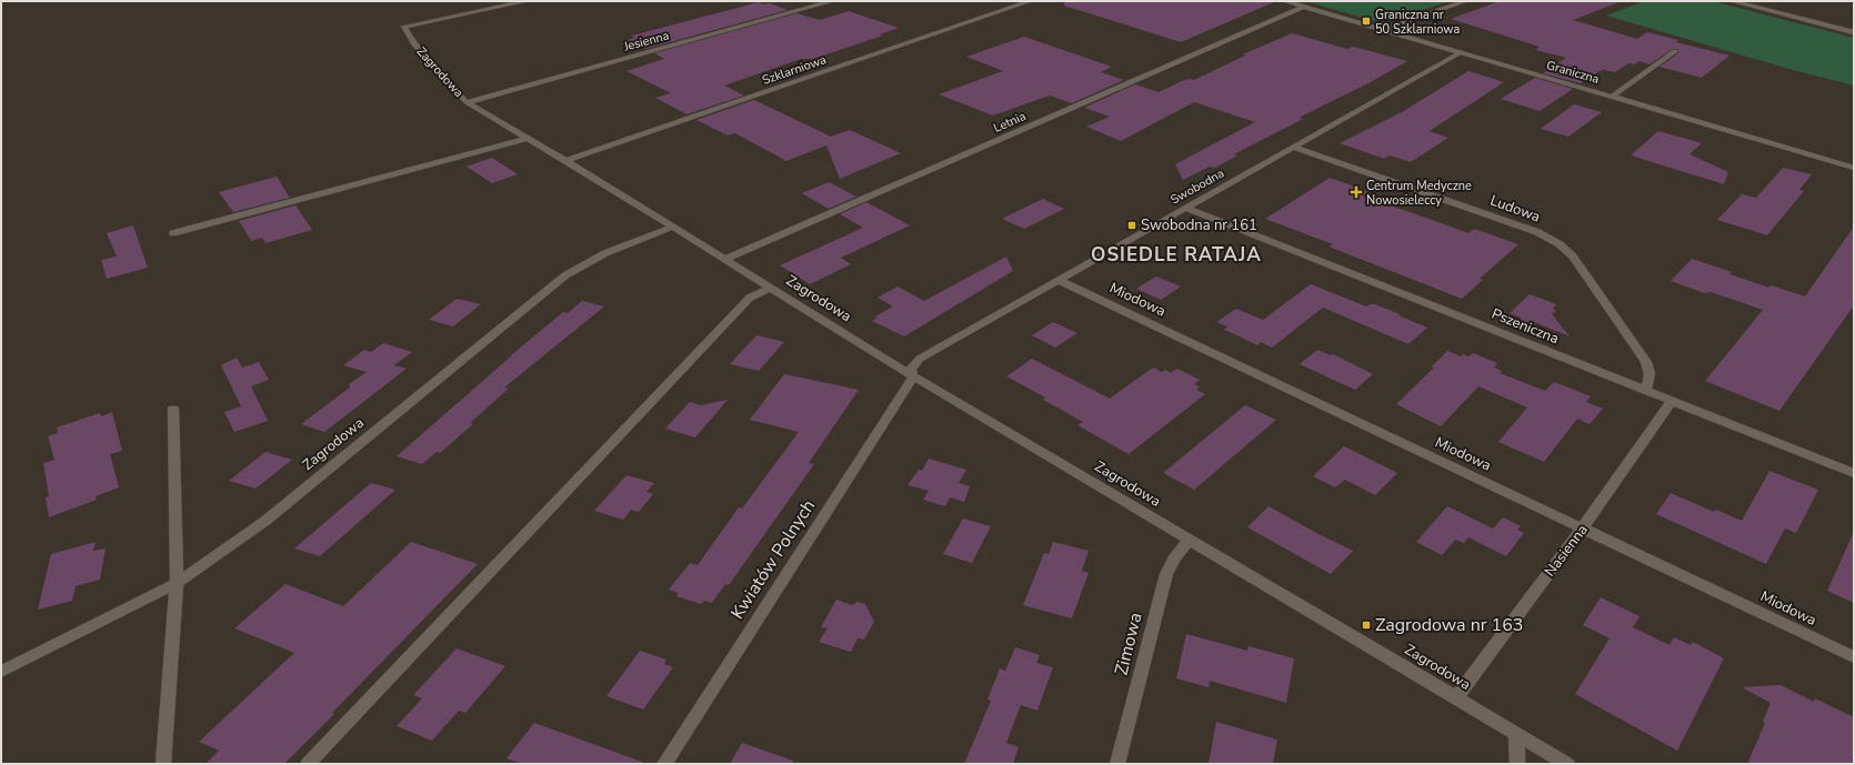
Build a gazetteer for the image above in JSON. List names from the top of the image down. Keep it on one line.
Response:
{"streets":{"street":["Jesienna","Szklarniowa","Zagrodowa","Graniczna","Letnia","Swobodna","Ludowa","Miodowa","Pszeniczna","Nasienna","Kwiatów Polnych","Zimowa"]},"crossings":[["Jesienna","Zagrodowa"],["Szklarniowa","Zagrodowa"],["Zagrodowa","Letnia"],["Zagrodowa","Swobodna"],["Zagrodowa","Nasienna"],["Zagrodowa","Kwiatów Polnych"],["Zagrodowa","Zimowa"],["Graniczna","Letnia"],["Graniczna","Swobodna"],["Swobodna","Ludowa"],["Swobodna","Miodowa"],["Swobodna","Pszeniczna"],["Swobodna","Kwiatów Polnych"],["Ludowa","Pszeniczna"],["Miodowa","Nasienna"],["Pszeniczna","Nasienna"]],"districts":["OSIEDLE RATAJA"],"places":{"transit":["Graniczna nr 50 Szklarniowa","Swobodna nr 161","Zagrodowa nr 163"],"health":["Centrum Medyczne Nowosieleccy"]}}
